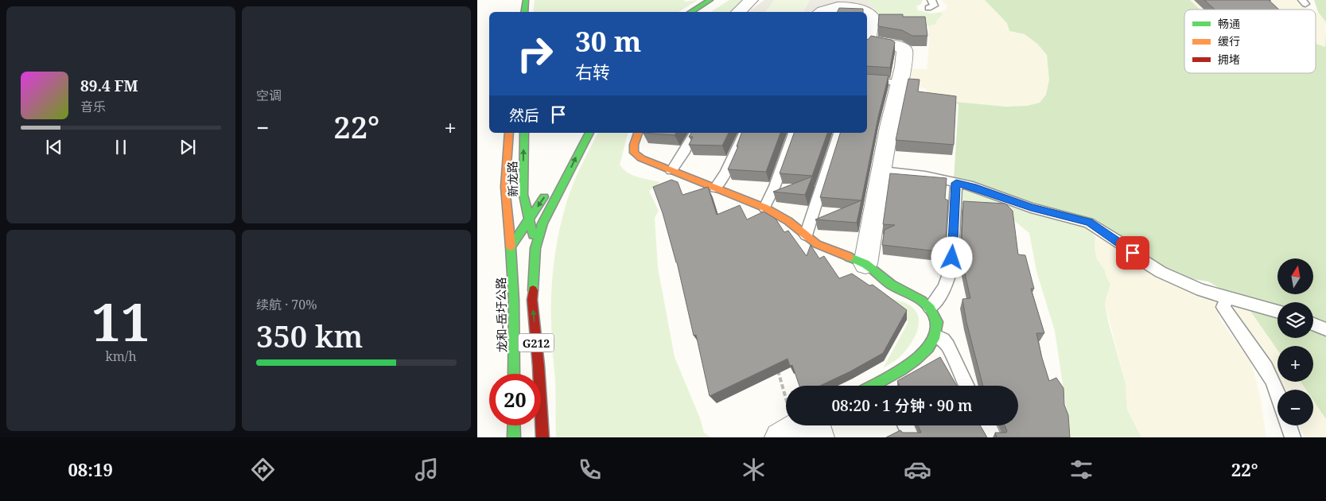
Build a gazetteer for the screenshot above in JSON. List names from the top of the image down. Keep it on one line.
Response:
{"streets":{"main road":["新龙路","龙和-岳圩公路","G212"]},"crossings":[["新龙路","龙和-岳圩公路"],["新龙路","G212"]],"legend":["畅通","缓行","拥堵"],"north":"top","page":{"tile":["空调",["11","km/h"],["续航 · 70%","350 km"]],"turn":["30 m","右转"],"song":["89.4 FM","音乐"],"then":"然后","heat":["−","22°","+"],"map_buttons":["+","−"],"limit":"20","trip":"08:20 · 1 分钟 · 90 m","tabs":["08:19","22°"]}}
